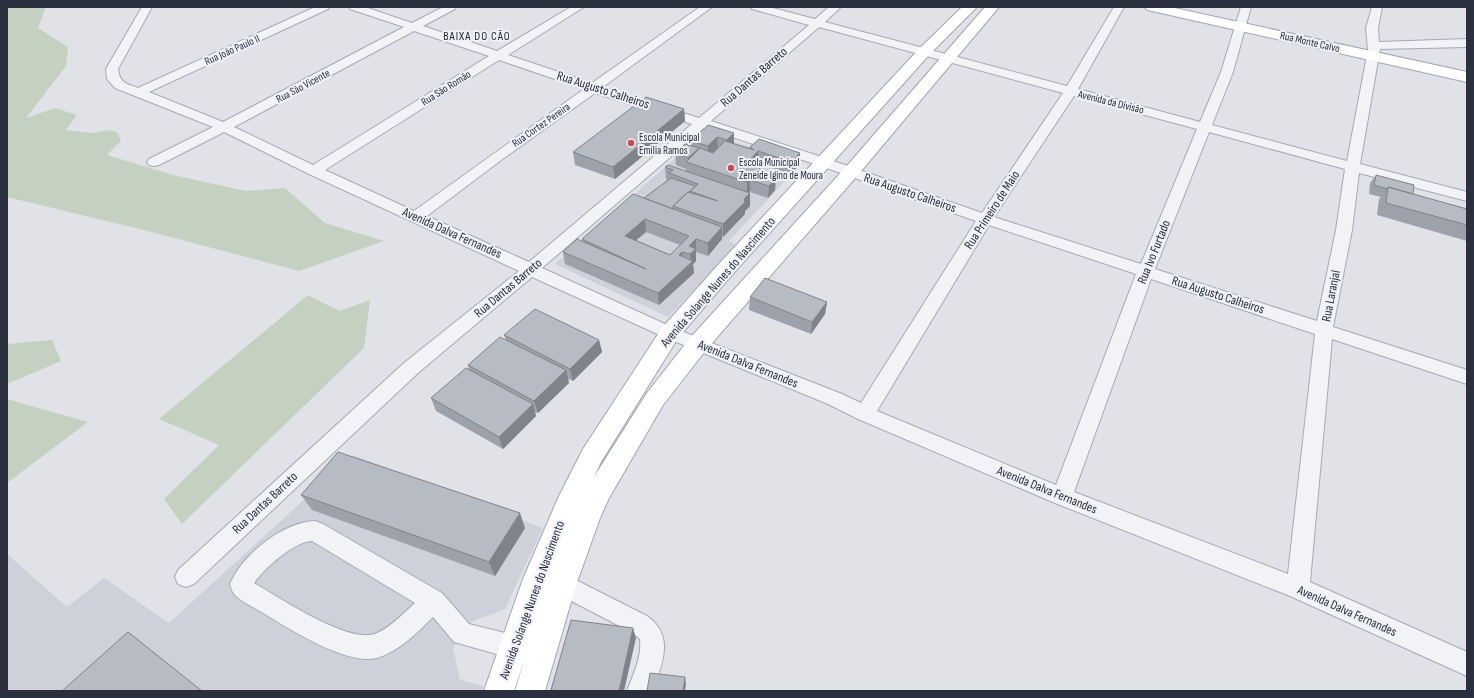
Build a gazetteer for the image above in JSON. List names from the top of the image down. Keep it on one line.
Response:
{"streets":{"main road":["Rua Monte Calvo","Avenida Solange Nunes do Nascimento"],"street":["Rua João Paulo II","Rua Dantas Barreto","Rua São Vicente","Rua São Romão","Rua Augusto Calheiros","Avenida da Divisão","Rua Cortez Pereira","Rua Primeiro de Maio","Avenida Dalva Fernandes","Rua Ivo Furtado","Rua Laranjal"]},"crossings":[["Rua Monte Calvo","Rua Ivo Furtado"],["Rua Monte Calvo","Rua Laranjal"],["Rua João Paulo II","Avenida Dalva Fernandes"],["Rua Dantas Barreto","Rua Augusto Calheiros"],["Rua Dantas Barreto","Avenida da Divisão"],["Rua Dantas Barreto","Avenida Dalva Fernandes"],["Rua São Vicente","Rua Augusto Calheiros"],["Rua São Vicente","Avenida Dalva Fernandes"],["Rua São Romão","Rua Augusto Calheiros"],["Rua São Romão","Avenida Dalva Fernandes"],["Rua Augusto Calheiros","Rua Cortez Pereira"],["Rua Augusto Calheiros","Rua Primeiro de Maio"],["Rua Augusto Calheiros","Rua Ivo Furtado"],["Rua Augusto Calheiros","Avenida Solange Nunes do Nascimento"],["Rua Augusto Calheiros","Rua Laranjal"],["Avenida da Divisão","Rua Primeiro de Maio"],["Avenida da Divisão","Rua Ivo Furtado"],["Avenida da Divisão","Avenida Solange Nunes do Nascimento"],["Avenida da Divisão","Rua Laranjal"],["Rua Cortez Pereira","Avenida Dalva Fernandes"],["Rua Primeiro de Maio","Avenida Dalva Fernandes"],["Avenida Dalva Fernandes","Rua Ivo Furtado"],["Avenida Dalva Fernandes","Avenida Solange Nunes do Nascimento"],["Avenida Dalva Fernandes","Rua Laranjal"]],"districts":["BAIXA DO CÃO"],"places":["Escola Municipal Emília Ramos","Escola Municipal Zeneide Igino de Moura"]}
